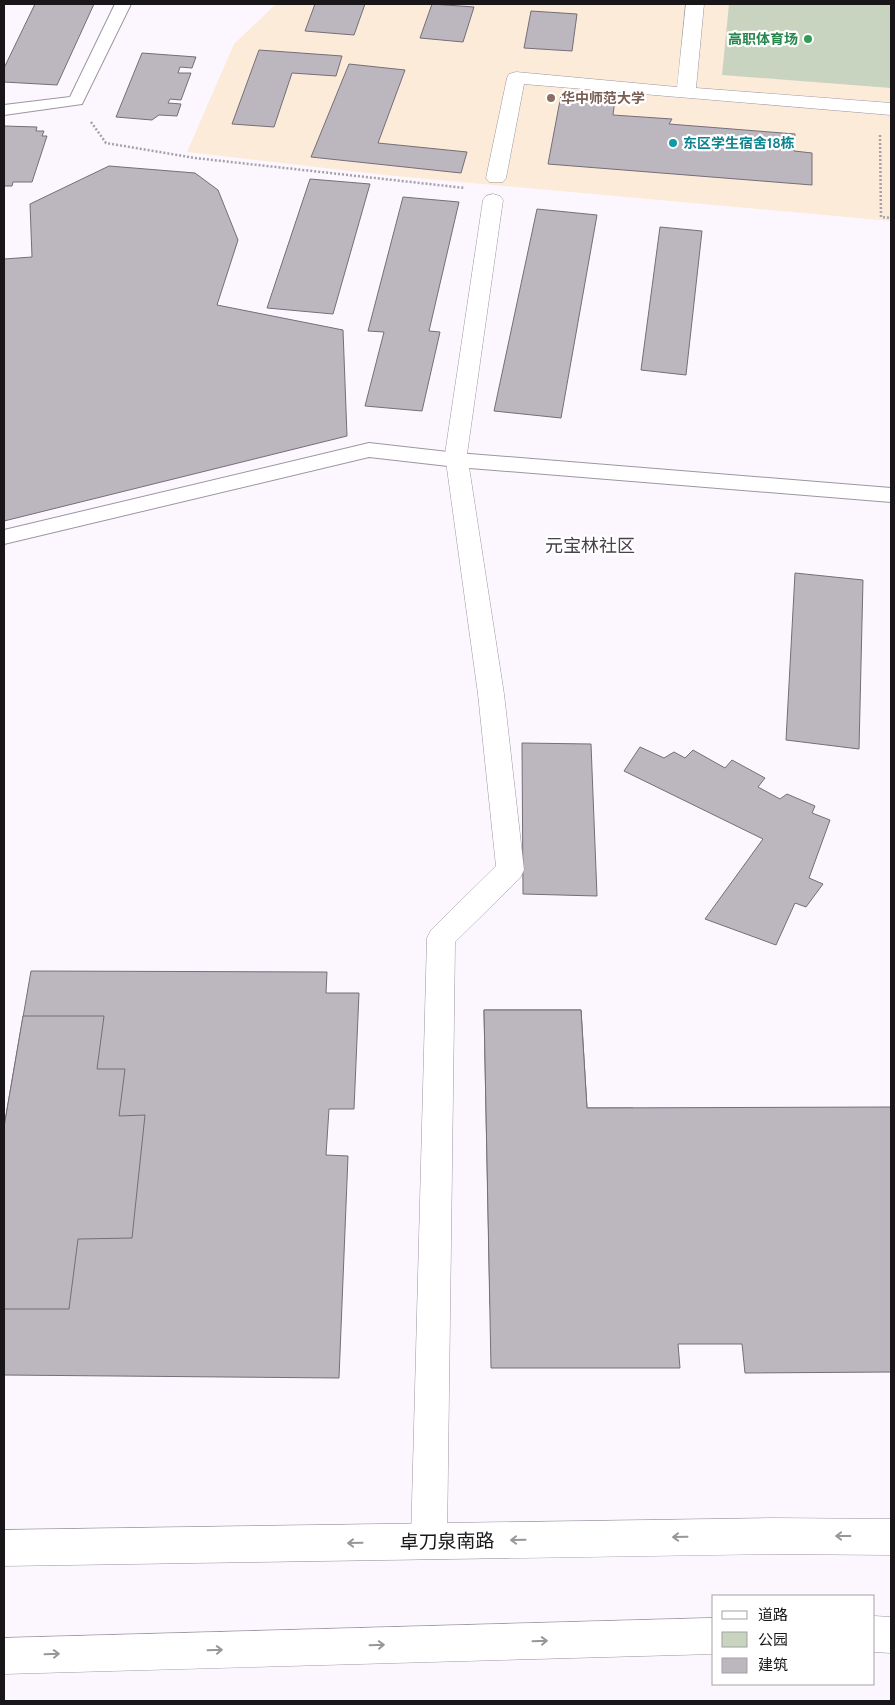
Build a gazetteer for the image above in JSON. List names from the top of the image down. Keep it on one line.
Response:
{"streets":{"street":["卓刀泉南路"]},"districts":["元宝林社区"],"places":["高职体育场","华中师范大学","东区学生宿舍18栋"],"legend":["道路","公园","建筑"]}
